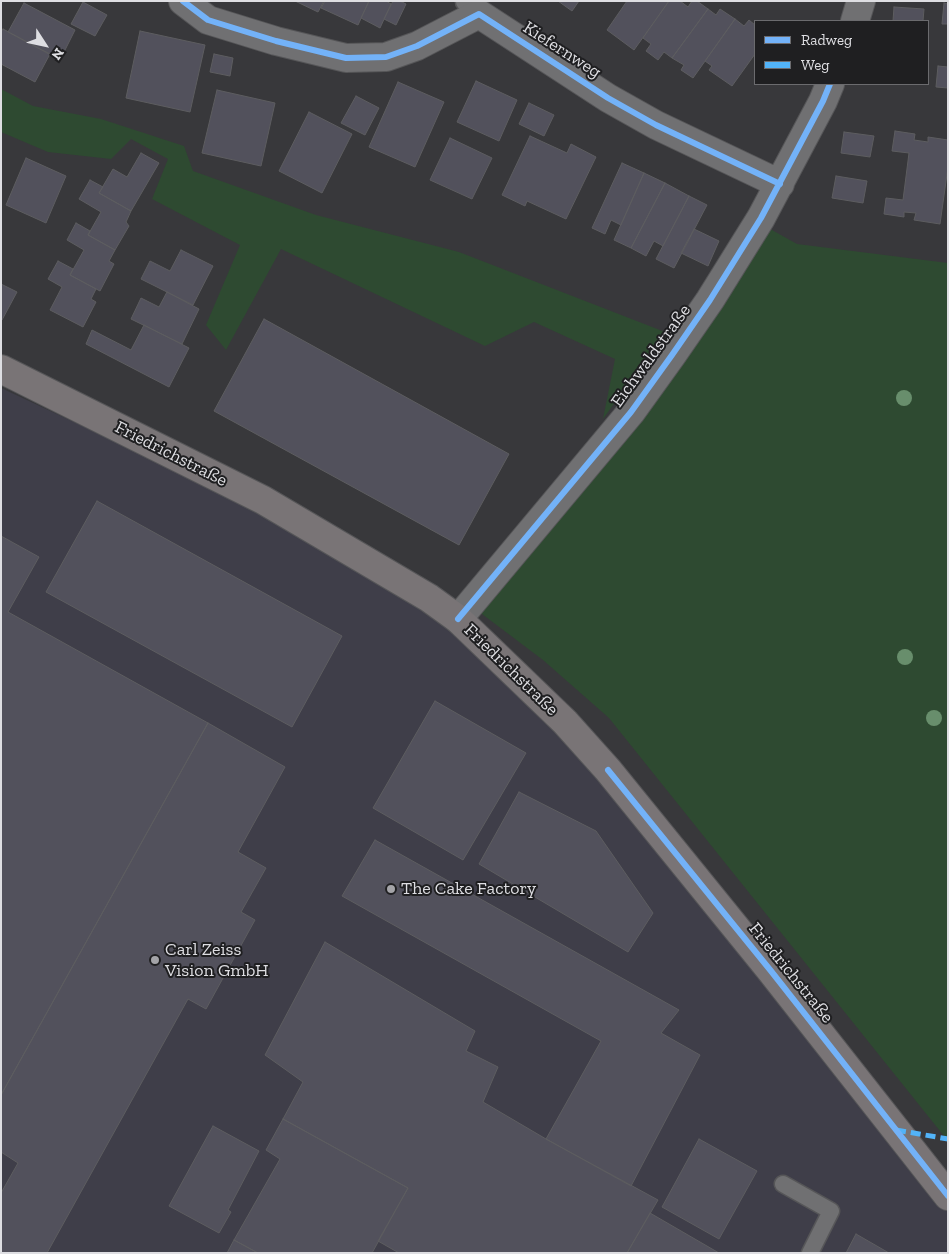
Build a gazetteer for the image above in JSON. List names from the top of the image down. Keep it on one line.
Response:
{"streets":{"main road":["Friedrichstraße"],"street":["Kiefernweg","Eichwaldstraße"]},"crossings":[["Kiefernweg","Eichwaldstraße"],["Eichwaldstraße","Friedrichstraße"]],"places":["The Cake Factory","Carl Zeiss Vision GmbH"],"legend":["Radweg","Weg"],"north":"bottom right"}
